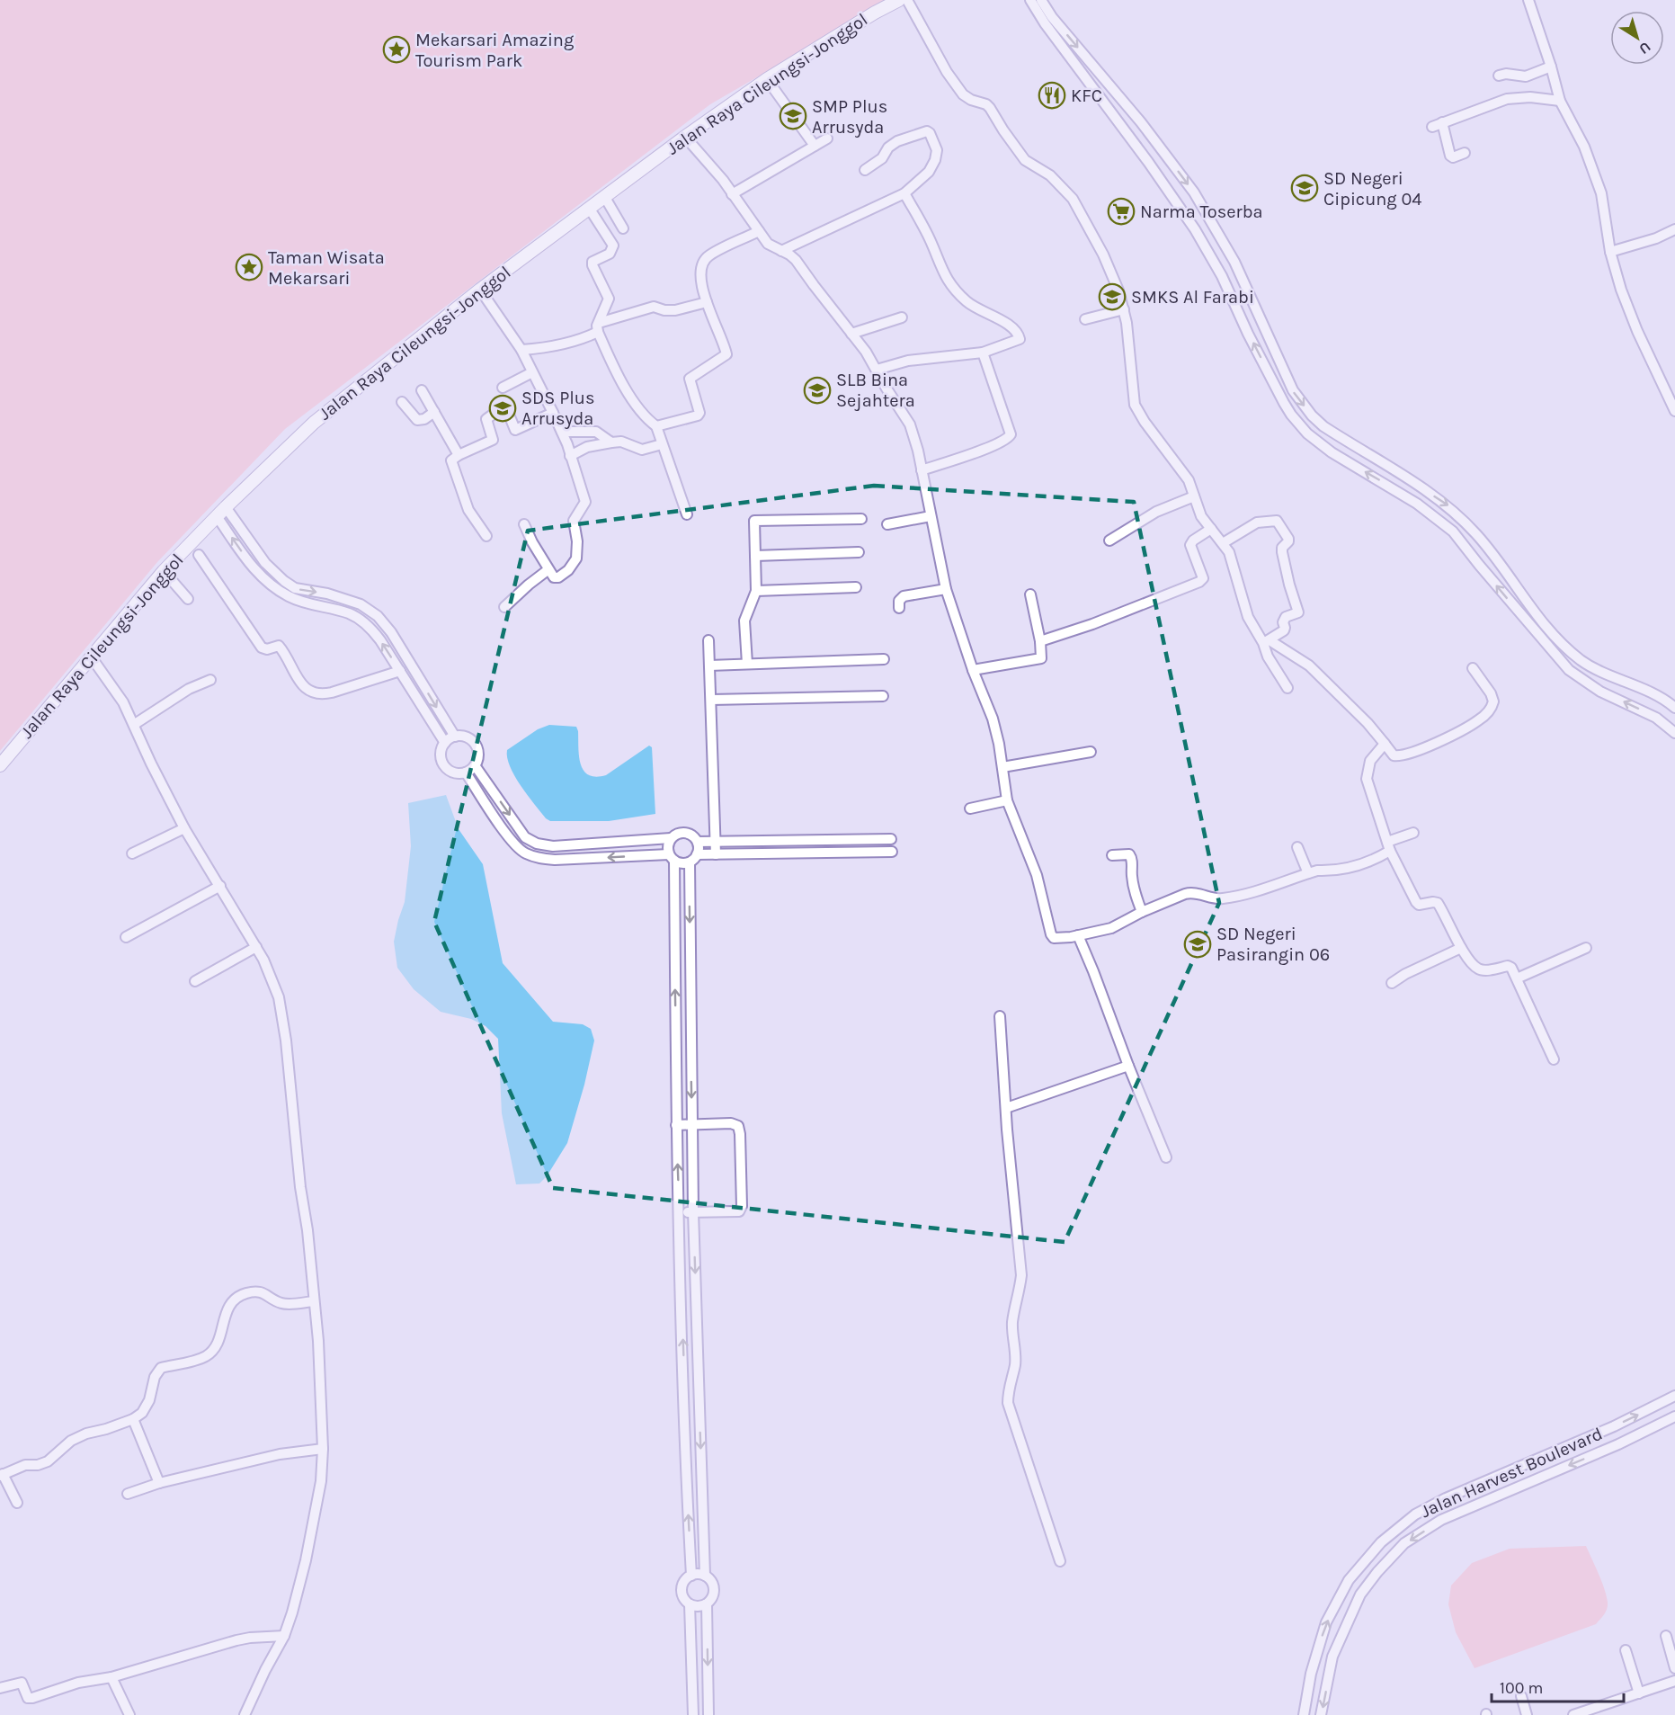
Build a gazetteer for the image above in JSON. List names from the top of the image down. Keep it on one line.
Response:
{"streets":{"main road":["Jalan Raya Cileungsi-Jonggol"],"street":["Jalan Harvest Boulevard"]},"places":{"place":["Mekarsari Amazing Tourism Park","Taman Wisata Mekarsari"],"restaurant":["KFC"],"school or university":["SMP Plus Arrusyda","SD Negeri Cipicung 04","SMKS Al Farabi","SLB Bina Sejahtera","SDS Plus Arrusyda","SD Negeri Pasirangin 06"],"supermarket":["Narma Toserba"]},"scale_bar":"100 m","north":"bottom right"}
